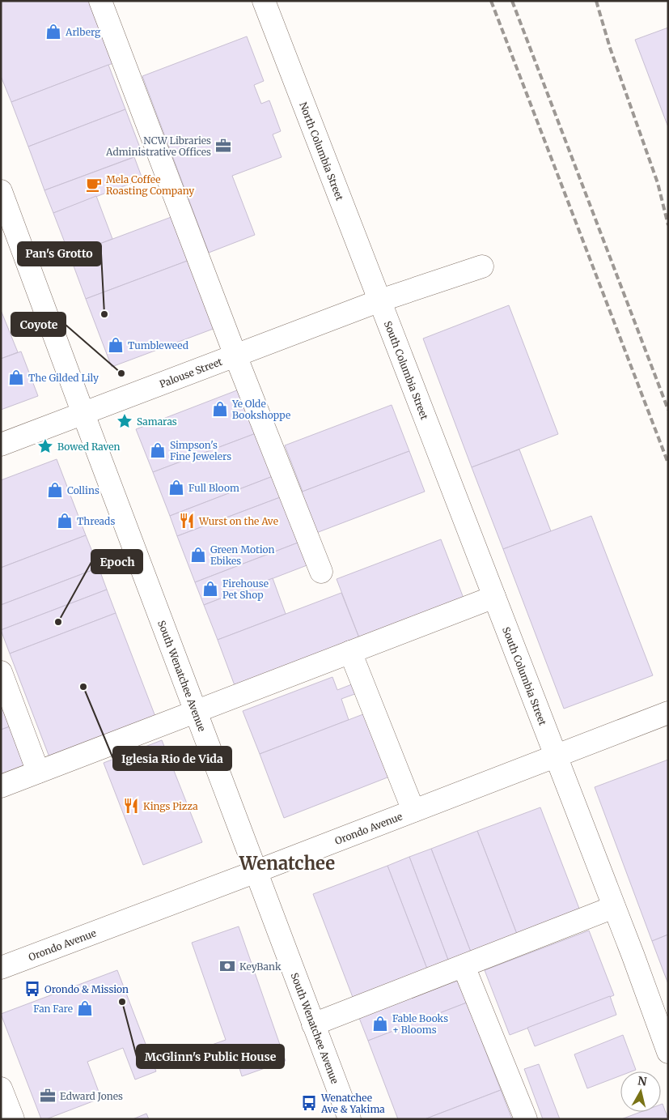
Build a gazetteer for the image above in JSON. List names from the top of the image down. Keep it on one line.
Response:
{"streets":{"main road":["North Columbia Street","South Columbia Street","Palouse Street","South Wenatchee Avenue","Orondo Avenue"]},"crossings":[["North Columbia Street","South Columbia Street"],["North Columbia Street","Palouse Street"],["South Columbia Street","Palouse Street"],["South Columbia Street","Orondo Avenue"],["Palouse Street","South Wenatchee Avenue"],["South Wenatchee Avenue","Orondo Avenue"]],"districts":["Wenatchee"],"places":{"shop":["Arlberg","Tumbleweed","The Gilded Lily","Ye Olde Bookshoppe","Simpson's Fine Jewelers","Full Bloom","Collins","Threads","Green Motion Ebikes","Firehouse Pet Shop","Fan Fare","Fable Books + Blooms"],"office":["NCW Libraries Administrative Offices","Edward Jones"],"cafe":["Mela Coffee Roasting Company"],"other":["Pan's Grotto","Coyote","Epoch","Iglesia Rio de Vida","McGlinn's Public House"],"place":["Samaras","Bowed Raven"],"restaurant":["Wurst on the Ave","Kings Pizza"],"bank":["KeyBank"],"bus stop":["Orondo & Mission","Wenatchee Ave & Yakima"]},"north":"top"}
